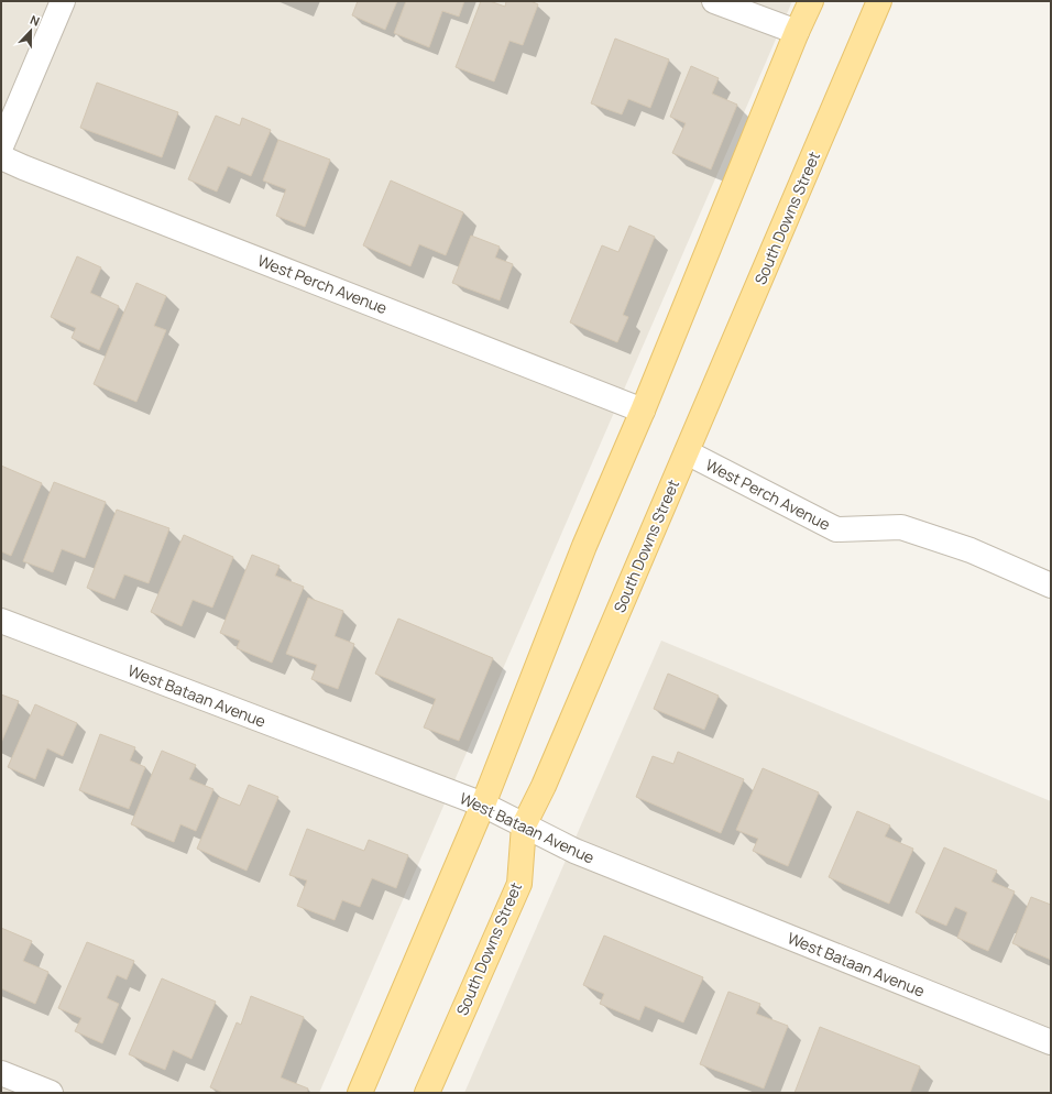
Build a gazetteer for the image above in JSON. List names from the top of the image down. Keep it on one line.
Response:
{"streets":{"main road":["South Downs Street"],"street":["West Perch Avenue","West Bataan Avenue"]},"crossings":[["South Downs Street","West Perch Avenue"],["South Downs Street","West Bataan Avenue"]],"north":"top"}
